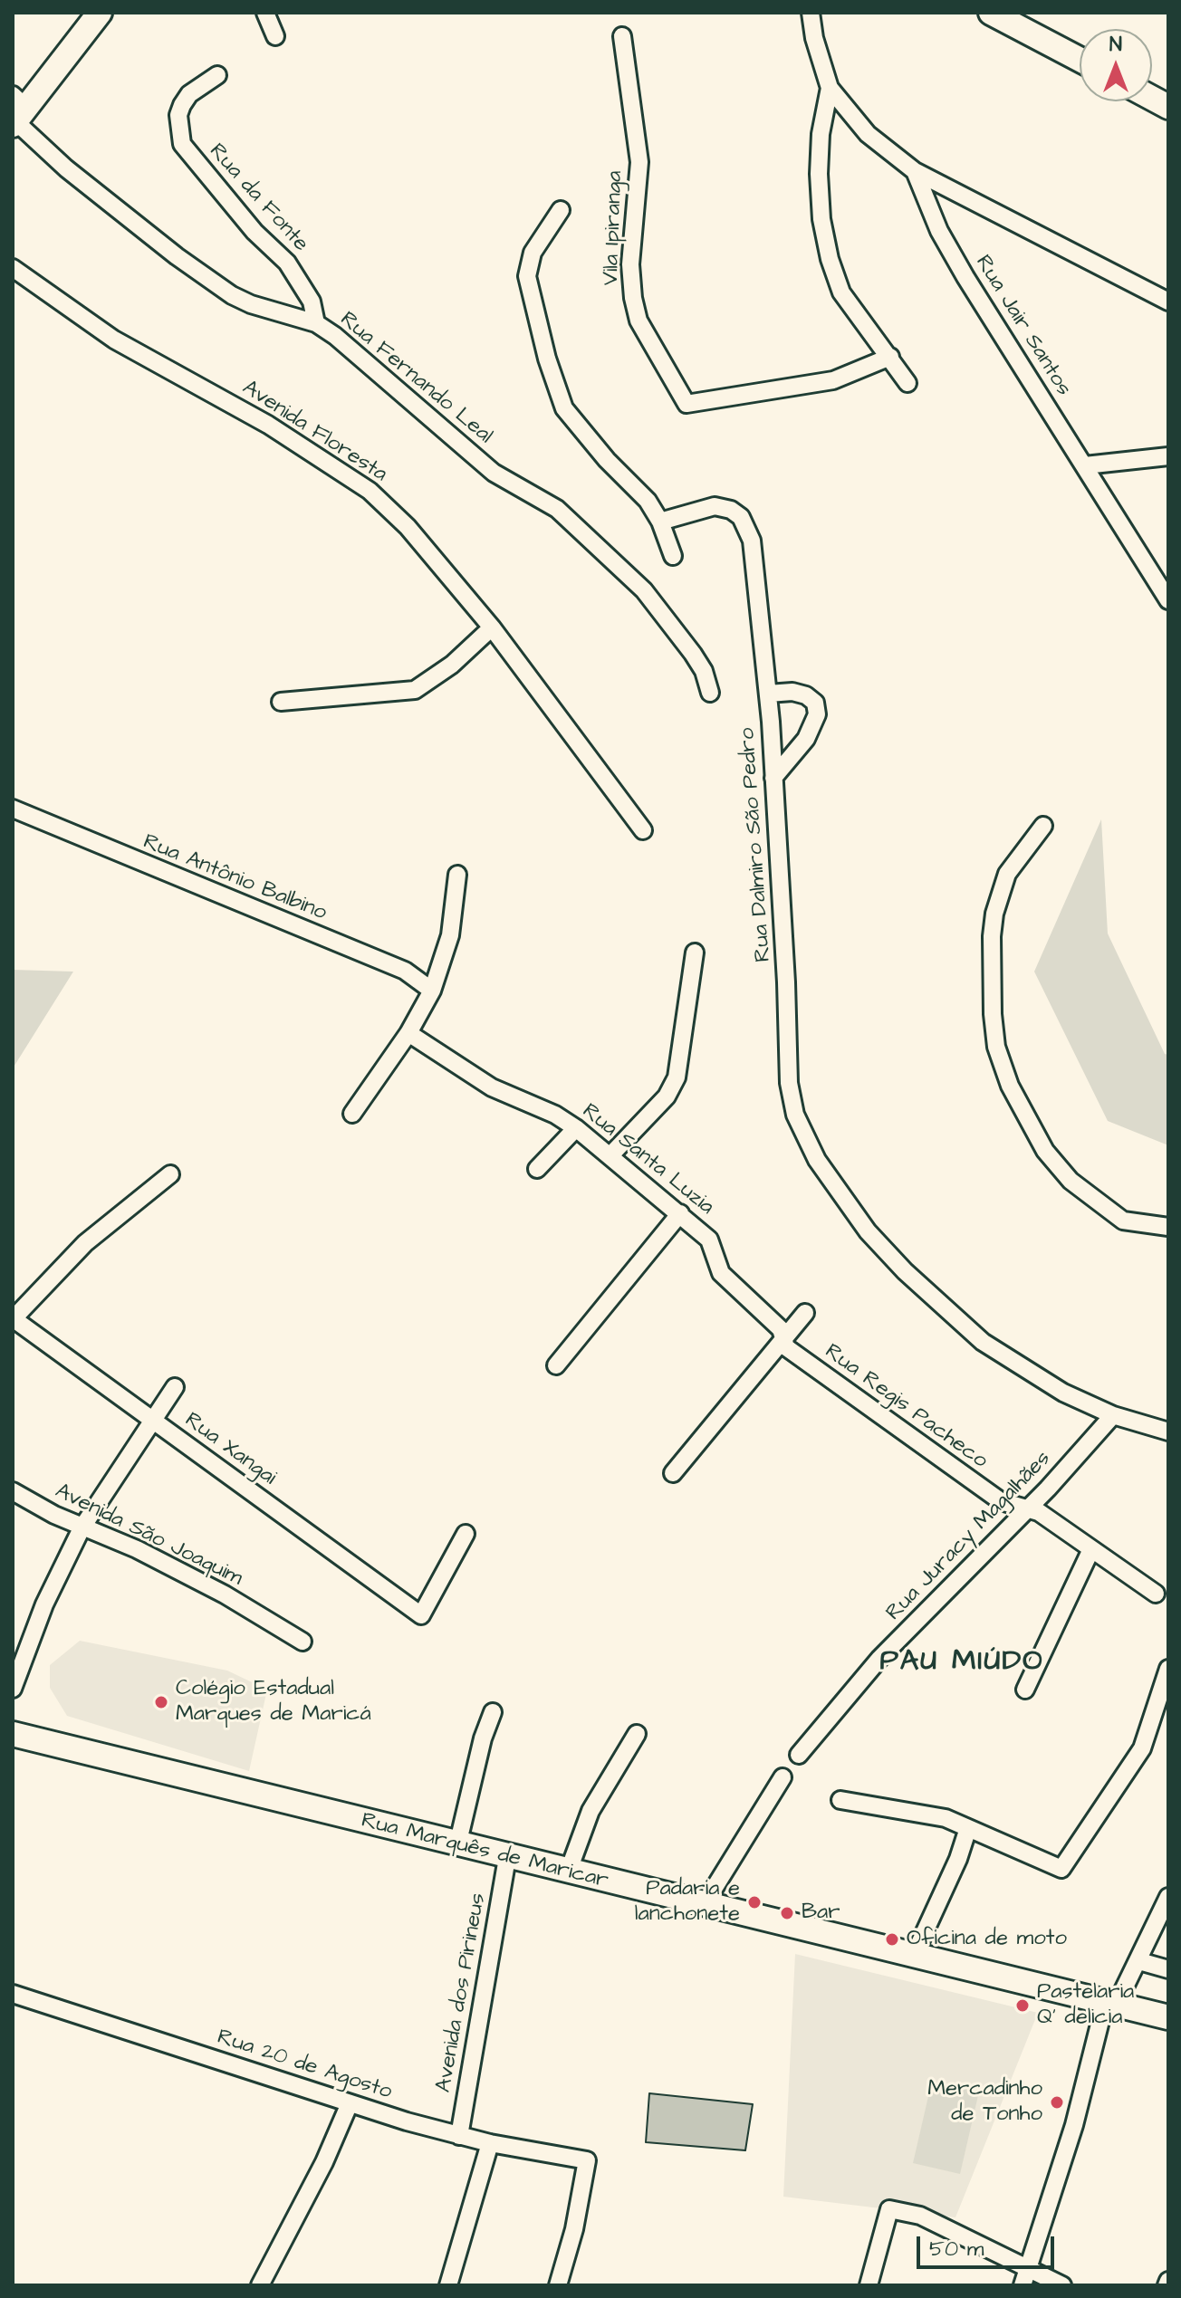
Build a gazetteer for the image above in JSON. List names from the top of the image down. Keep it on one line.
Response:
{"streets":{"main road":["Rua Marquês de Maricar"],"street":["Rua da Fonte","Vila Ipiranga","Rua Jair Santos","Rua Fernando Leal","Avenida Floresta","Rua Dalmiro São Pedro","Rua Antônio Balbino","Rua Santa Luzia","Rua Regis Pacheco","Rua Xangai","Avenida São Joaquim","Rua Juracy Magalhães","Avenida dos Pirineus","Rua 20 de Agosto"]},"crossings":[["Rua da Fonte","Rua Fernando Leal"],["Rua Dalmiro São Pedro","Rua Juracy Magalhães"],["Rua Santa Luzia","Rua Regis Pacheco"],["Rua Regis Pacheco","Rua Juracy Magalhães"],["Rua Marquês de Maricar","Avenida dos Pirineus"],["Avenida dos Pirineus","Rua 20 de Agosto"]],"districts":["PAU MIÚDO"],"places":["Colégio Estadual Marques de Maricá","Padaria e lanchonete","Bar","Oficina de moto","Pastelaria Q' delicia","Mercadinho de Tonho"],"scale_bar":"50 m","north":"top"}
